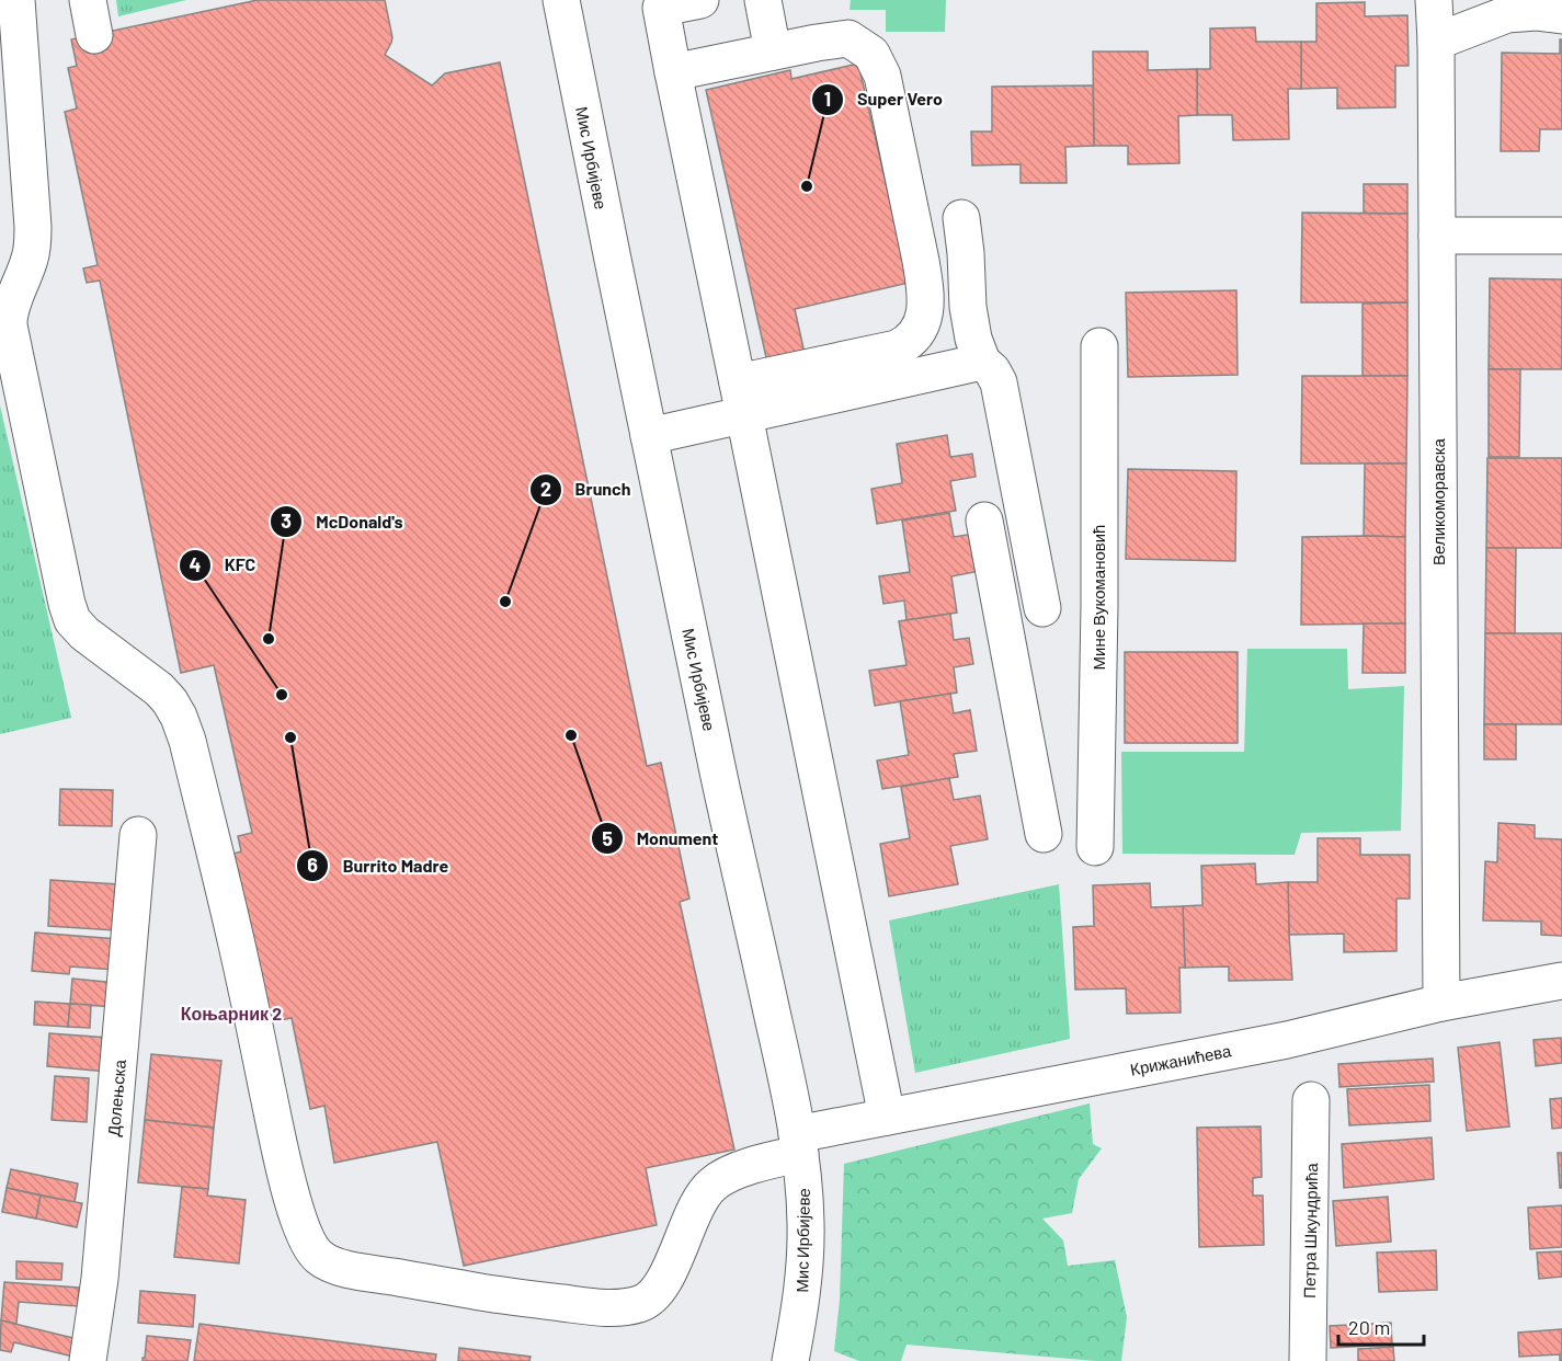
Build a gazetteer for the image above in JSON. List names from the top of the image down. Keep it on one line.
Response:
{"streets":{"street":["Мис Ирбијеве","Великоморавска","Мине Вукомановић","Крижанићева","Долењска","Петра Шкундрића"]},"crossings":[["Мис Ирбијеве","Крижанићева"],["Великоморавска","Крижанићева"]],"districts":["Коњарник 2"],"places":["Super Vero","Brunch","McDonald's","KFC","Monument","Burrito Madre"],"scale_bar":"20 m"}
